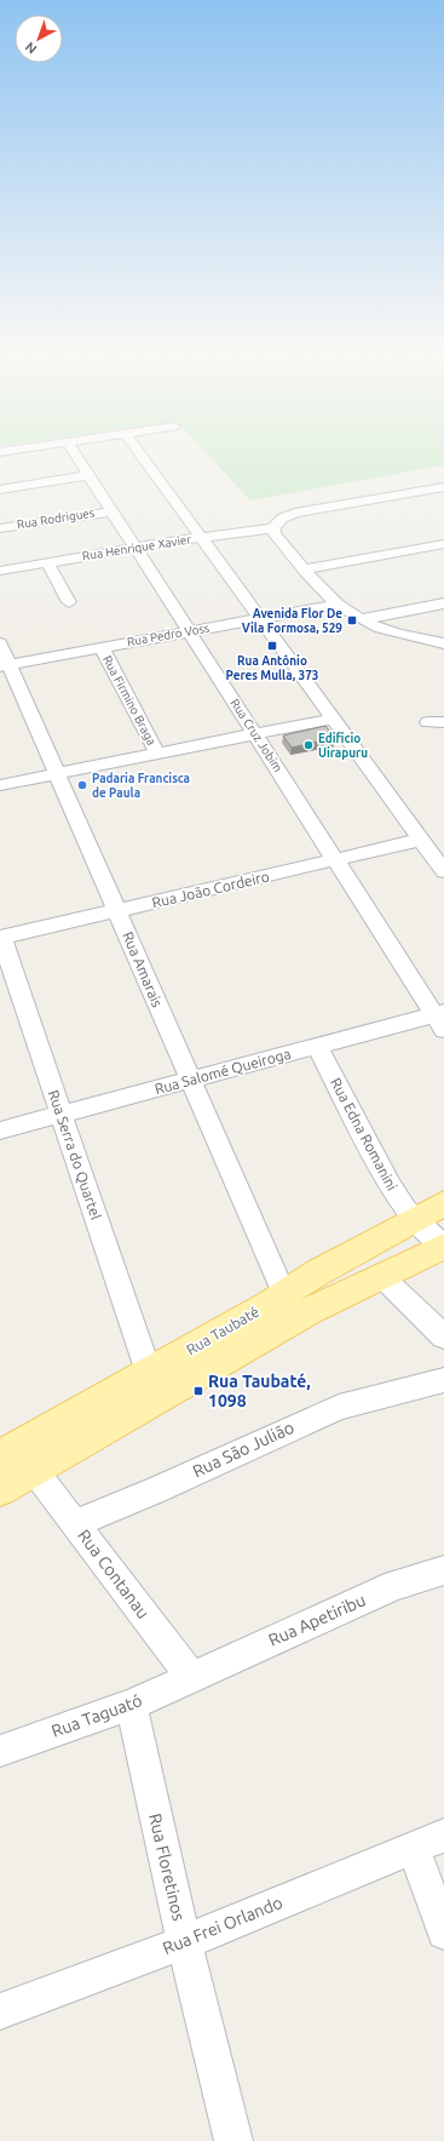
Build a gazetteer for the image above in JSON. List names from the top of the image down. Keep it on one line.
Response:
{"streets":{"main road":["Rua Taubaté"],"street":["Rua Rodrigues","Rua Henrique Xavier","Rua Pedro Voss","Rua Firmino Braga","Rua Cruz Jobim","Rua João Cordeiro","Rua Amarais","Rua Salomé Queiroga","Rua Edna Romanini","Rua Serra do Quartel","Rua São Julião","Rua Contanau","Rua Apetiribu","Rua Taguató","Rua Floretinos","Rua Frei Orlando"]},"crossings":[["Rua Rodrigues","Rua Cruz Jobim"],["Rua Henrique Xavier","Rua Cruz Jobim"],["Rua Pedro Voss","Rua Firmino Braga"],["Rua Pedro Voss","Rua Cruz Jobim"],["Rua Pedro Voss","Rua Amarais"],["Rua Cruz Jobim","Rua João Cordeiro"],["Rua Cruz Jobim","Rua Salomé Queiroga"],["Rua João Cordeiro","Rua Amarais"],["Rua João Cordeiro","Rua Serra do Quartel"],["Rua Amarais","Rua Salomé Queiroga"],["Rua Amarais","Rua Taubaté"],["Rua Salomé Queiroga","Rua Edna Romanini"],["Rua Salomé Queiroga","Rua Serra do Quartel"],["Rua Edna Romanini","Rua Taubaté"],["Rua Serra do Quartel","Rua Taubaté"],["Rua Taubaté","Rua Contanau"],["Rua São Julião","Rua Contanau"],["Rua Contanau","Rua Apetiribu"],["Rua Contanau","Rua Taguató"],["Rua Apetiribu","Rua Taguató"],["Rua Taguató","Rua Floretinos"],["Rua Floretinos","Rua Frei Orlando"]],"places":{"transit":["Avenida Flor De Vila Formosa, 529","Rua Antônio Peres Mulla, 373","Rua Taubaté, 1098"],"other":["Edificio Uirapuru","Padaria Francisca de Paula"]},"north":"bottom left"}
